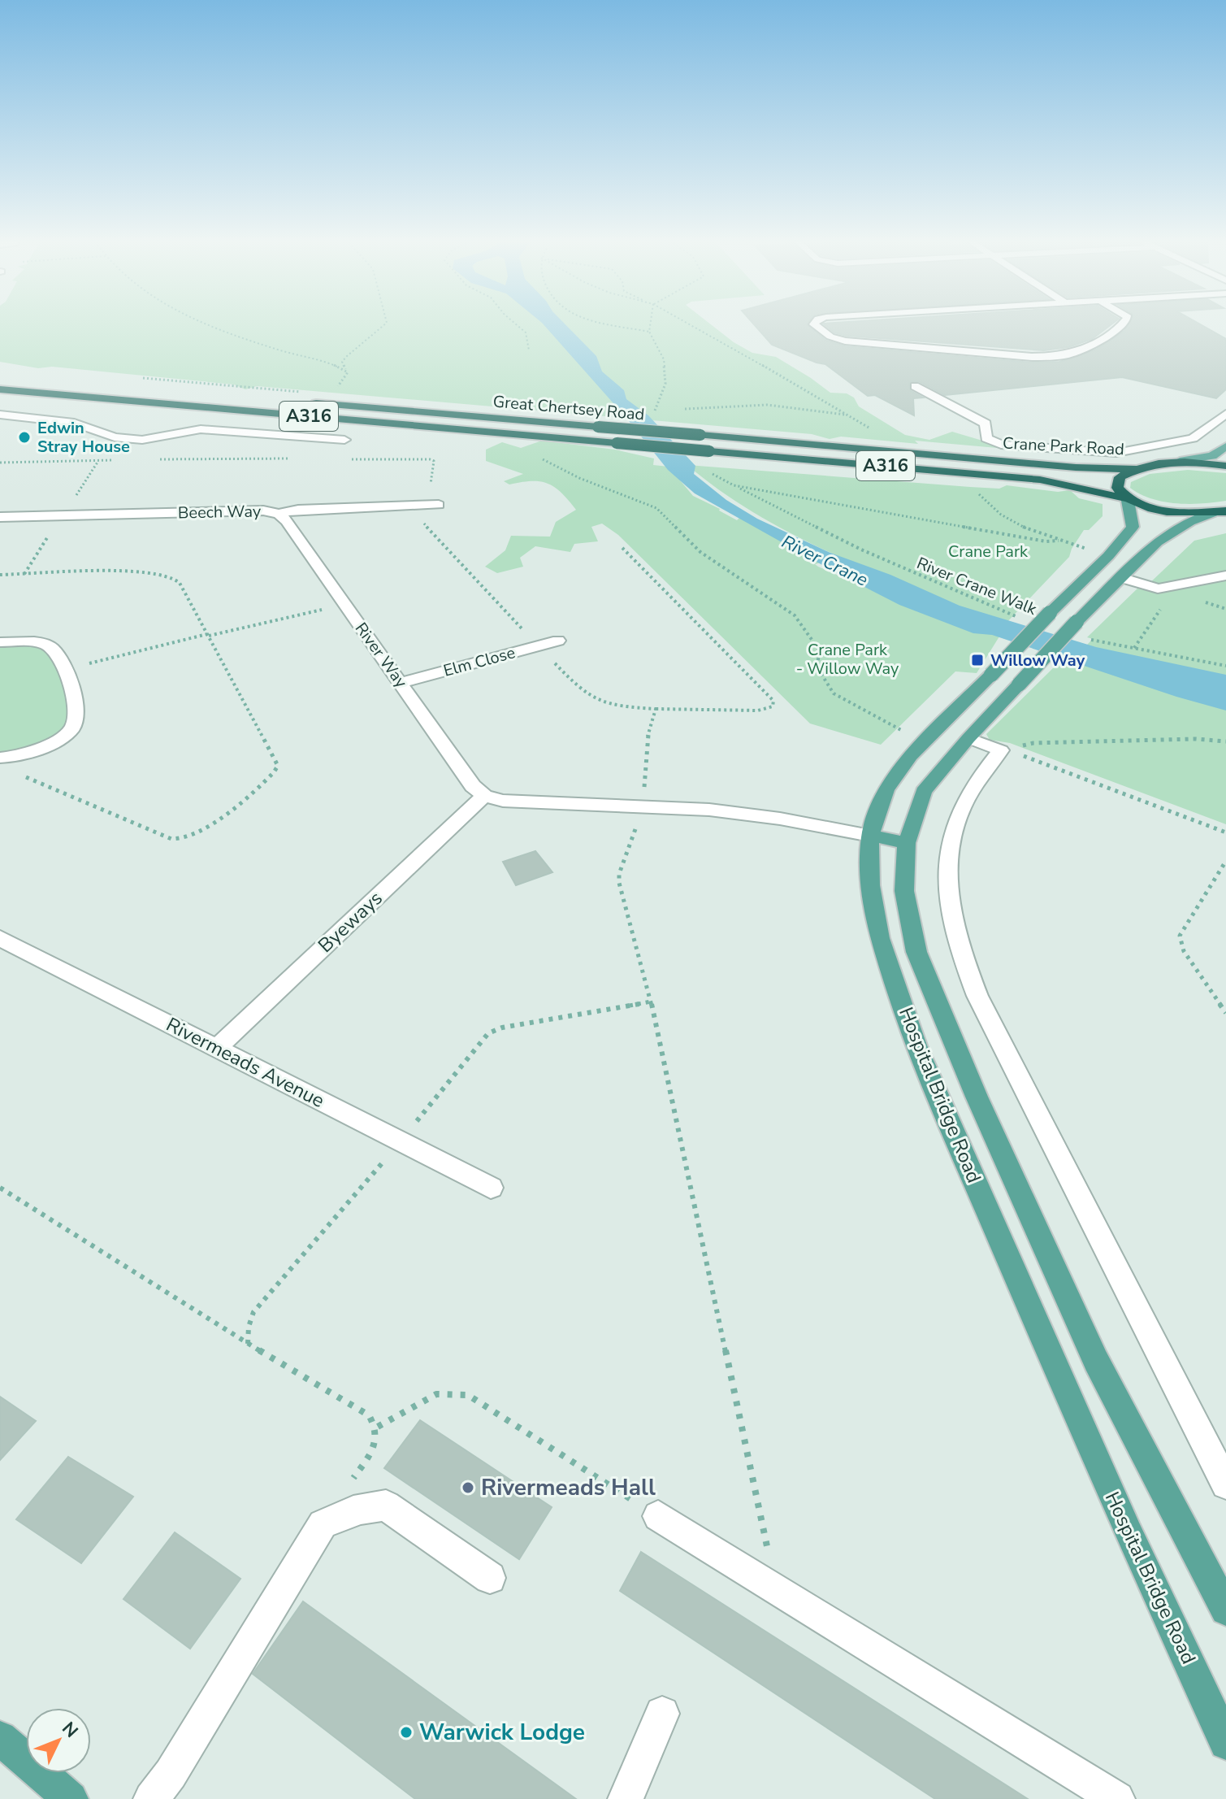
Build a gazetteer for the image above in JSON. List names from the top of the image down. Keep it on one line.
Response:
{"streets":{"highway":["Great Chertsey Road","A316"],"main road":["Hospital Bridge Road"],"street":["Crane Park Road","Beech Way","River Way","Elm Close","Byeways","Rivermeads Avenue"],"path":["River Crane Walk"]},"crossings":[["Great Chertsey Road","A316"],["Great Chertsey Road","Hospital Bridge Road"],["A316","Hospital Bridge Road"],["Beech Way","River Way"],["River Way","Elm Close"],["River Way","Byeways"],["Byeways","Rivermeads Avenue"]],"water":["River Crane"],"parks":["Crane Park","Crane Park - Willow Way"],"places":{"other":["Edwin Stray House","Rivermeads Hall","Warwick Lodge"],"transit":["Willow Way"]},"north":"top right"}
